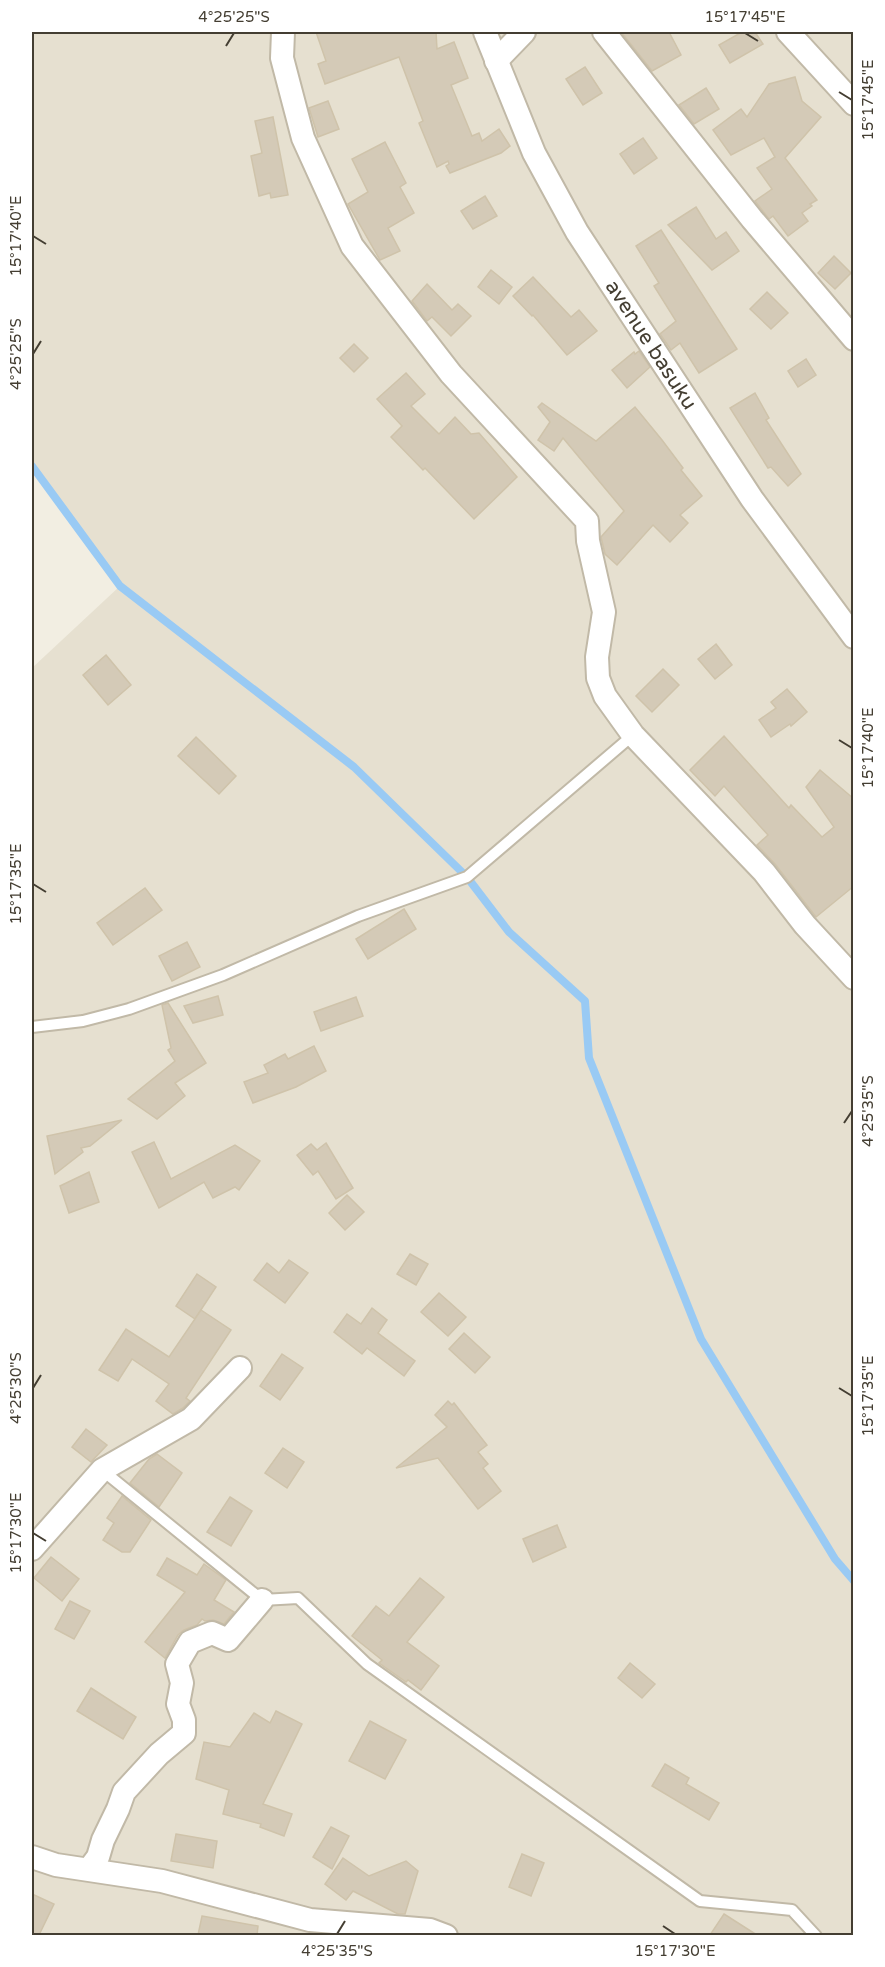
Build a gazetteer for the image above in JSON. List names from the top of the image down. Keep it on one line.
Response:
{"streets":{"street":["avenue basuku"]},"coordinates":["4°25'25\"S","15°17'45\"E","15°17'40\"E","15°17'35\"E","4°25'35\"S","4°25'30\"S","15°17'30\"E"]}
